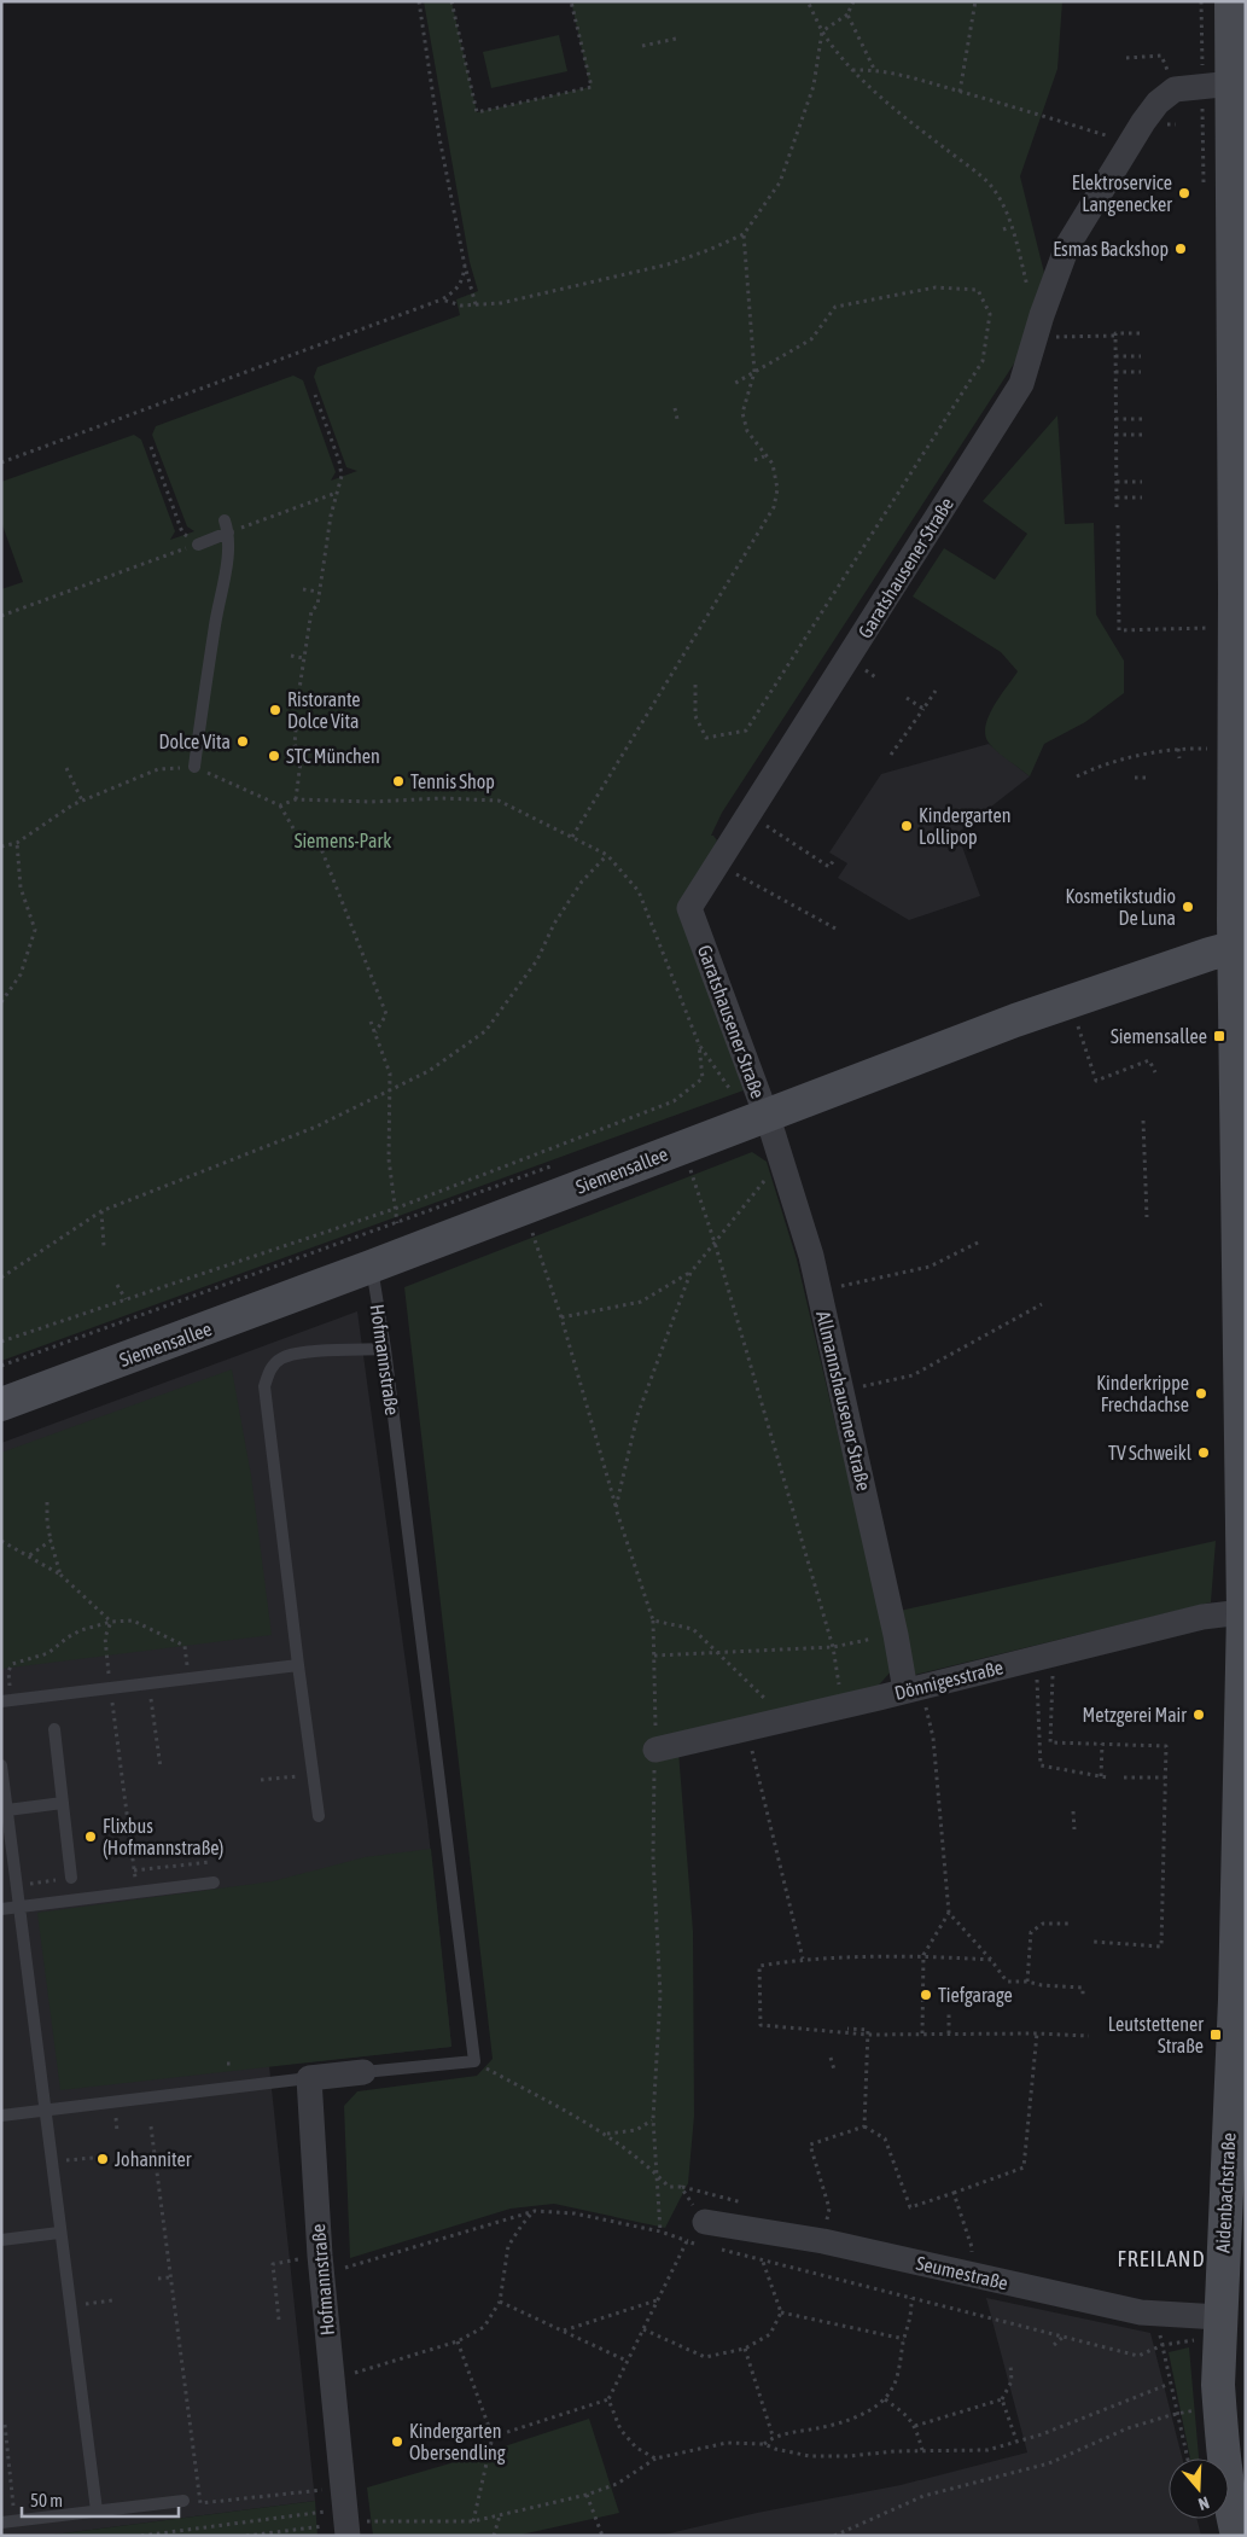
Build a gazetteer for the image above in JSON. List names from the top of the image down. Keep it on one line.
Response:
{"streets":{"main road":["Siemensallee","Aidenbachstraße"],"street":["Garatshausener Straße","Hofmannstraße","Allmannshausener Straße","Dönnigesstraße","Seumestraße"]},"crossings":[["Garatshausener Straße","Siemensallee"],["Garatshausener Straße","Allmannshausener Straße"],["Garatshausener Straße","Aidenbachstraße"],["Siemensallee","Hofmannstraße"],["Siemensallee","Allmannshausener Straße"],["Siemensallee","Aidenbachstraße"],["Allmannshausener Straße","Dönnigesstraße"],["Dönnigesstraße","Aidenbachstraße"],["Aidenbachstraße","Seumestraße"]],"districts":["FREILAND"],"parks":["Siemens-Park"],"places":{"other":["Elektroservice Langenecker","Esmas Backshop","Ristorante Dolce Vita","Dolce Vita","STC München","Tennis Shop","Kindergarten Lollipop","Kosmetikstudio De Luna","Kinderkrippe Frechdachse","TV Schweikl","Metzgerei Mair","Flixbus (Hofmannstraße)","Tiefgarage","Johanniter","Kindergarten Obersendling"],"transit":["Siemensallee","Leutstettener Straße"]},"scale_bar":"50 m","north":"bottom"}
